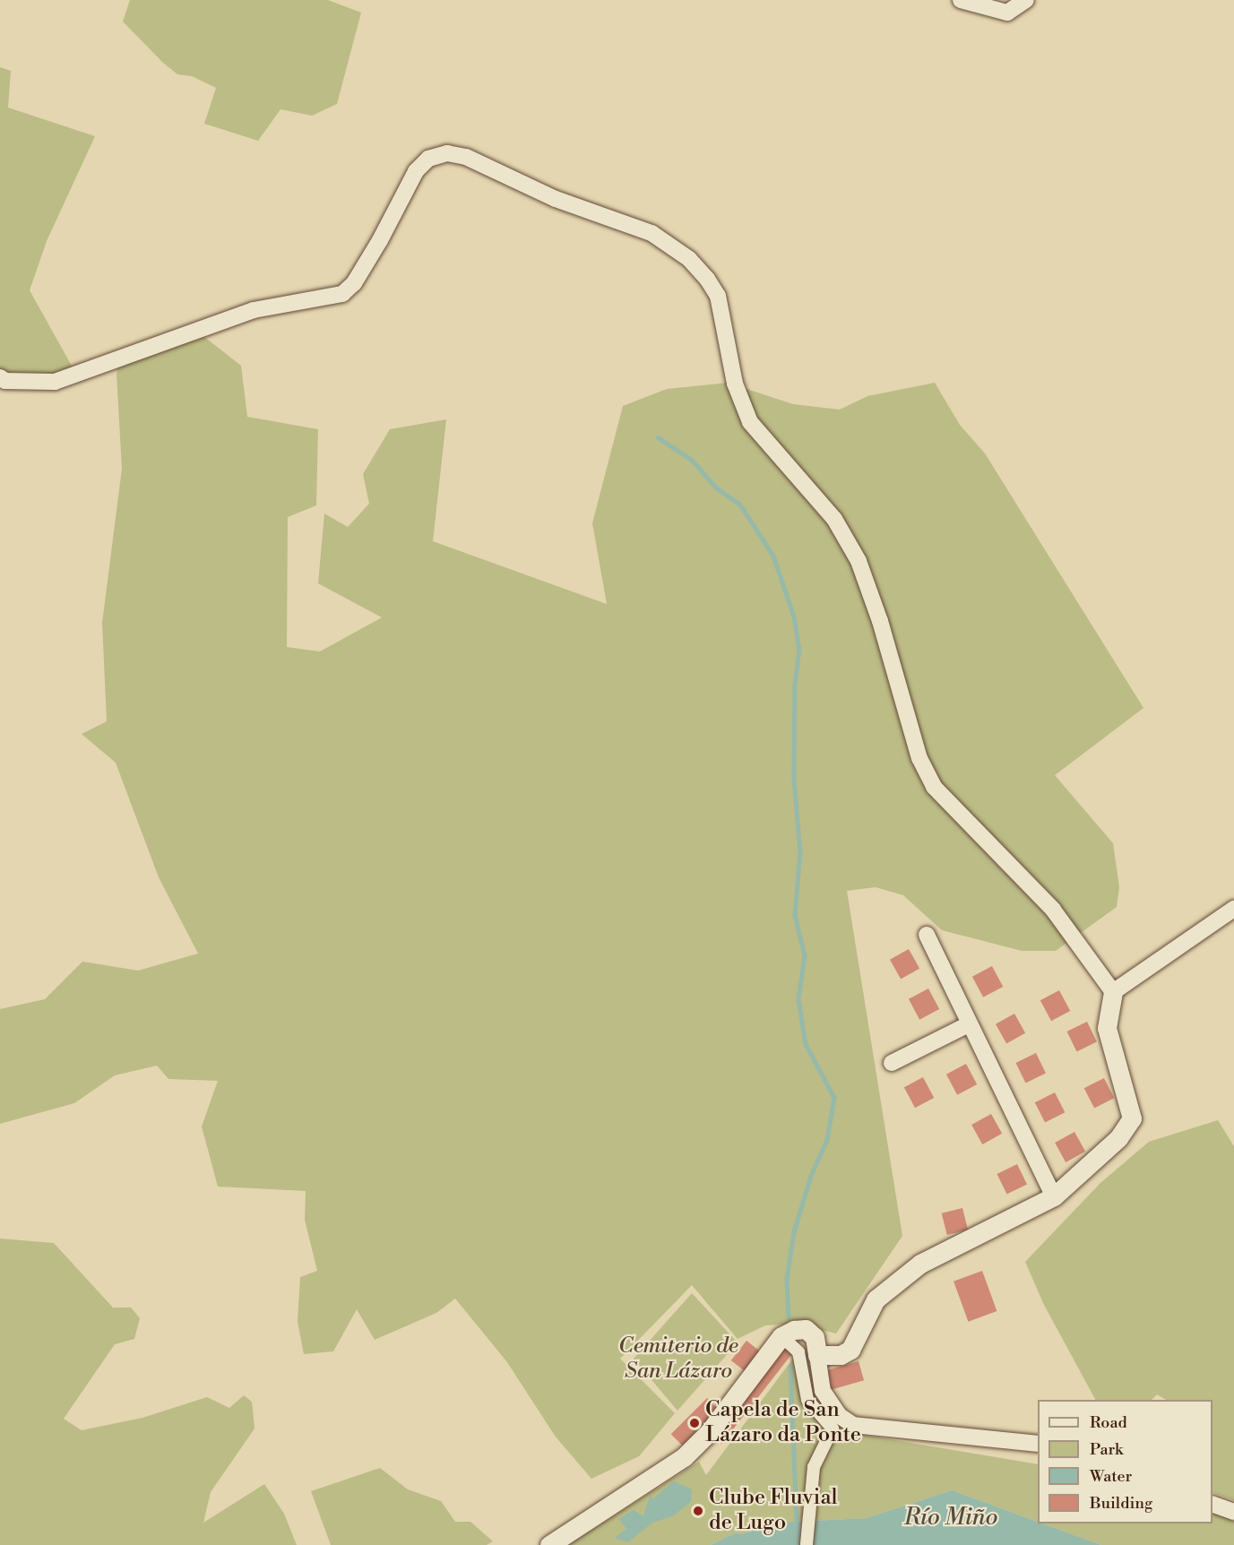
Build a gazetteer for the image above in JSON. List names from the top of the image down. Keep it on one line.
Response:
{"water":["Río Miño"],"parks":["Cemiterio de San Lázaro"],"places":["Capela de San Lázaro da Ponte","Clube Fluvial de Lugo"],"legend":["Road","Park","Water","Building"]}
